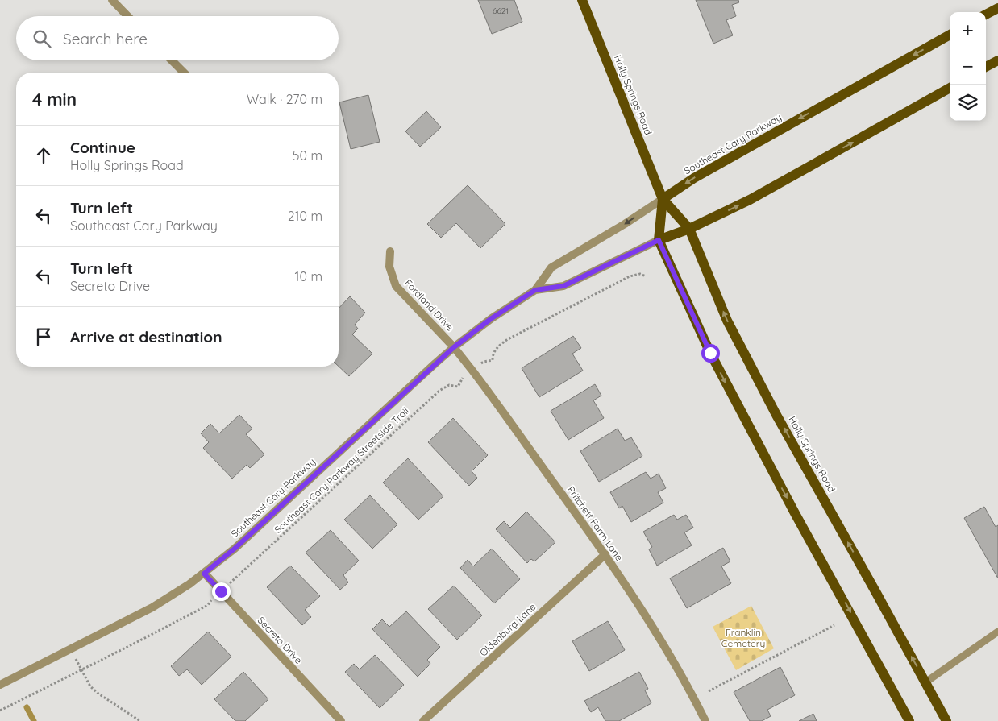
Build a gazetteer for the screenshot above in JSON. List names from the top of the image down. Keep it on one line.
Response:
{"streets":{"main road":["Holly Springs Road","Southeast Cary Parkway"],"street":["Fordland Drive","Pritchett Farm Lane","Oldenburg Lane","Secreto Drive"],"path":["Southeast Cary Parkway Streetside Trail"]},"crossings":[["Holly Springs Road","Southeast Cary Parkway"],["Southeast Cary Parkway","Fordland Drive"],["Southeast Cary Parkway","Pritchett Farm Lane"],["Southeast Cary Parkway","Secreto Drive"],["Fordland Drive","Pritchett Farm Lane"],["Pritchett Farm Lane","Oldenburg Lane"]],"parks":["Franklin Cemetery"],"house_numbers":["6621"],"page":{"map_buttons":["+","−"],"search":"Search here","heading":["4 min","Walk · 270 m"],"list":[["Continue","Holly Springs Road","50 m"],["Turn left","Southeast Cary Parkway","210 m"],["Turn left","Secreto Drive","10 m"],"Arrive at destination"]}}
